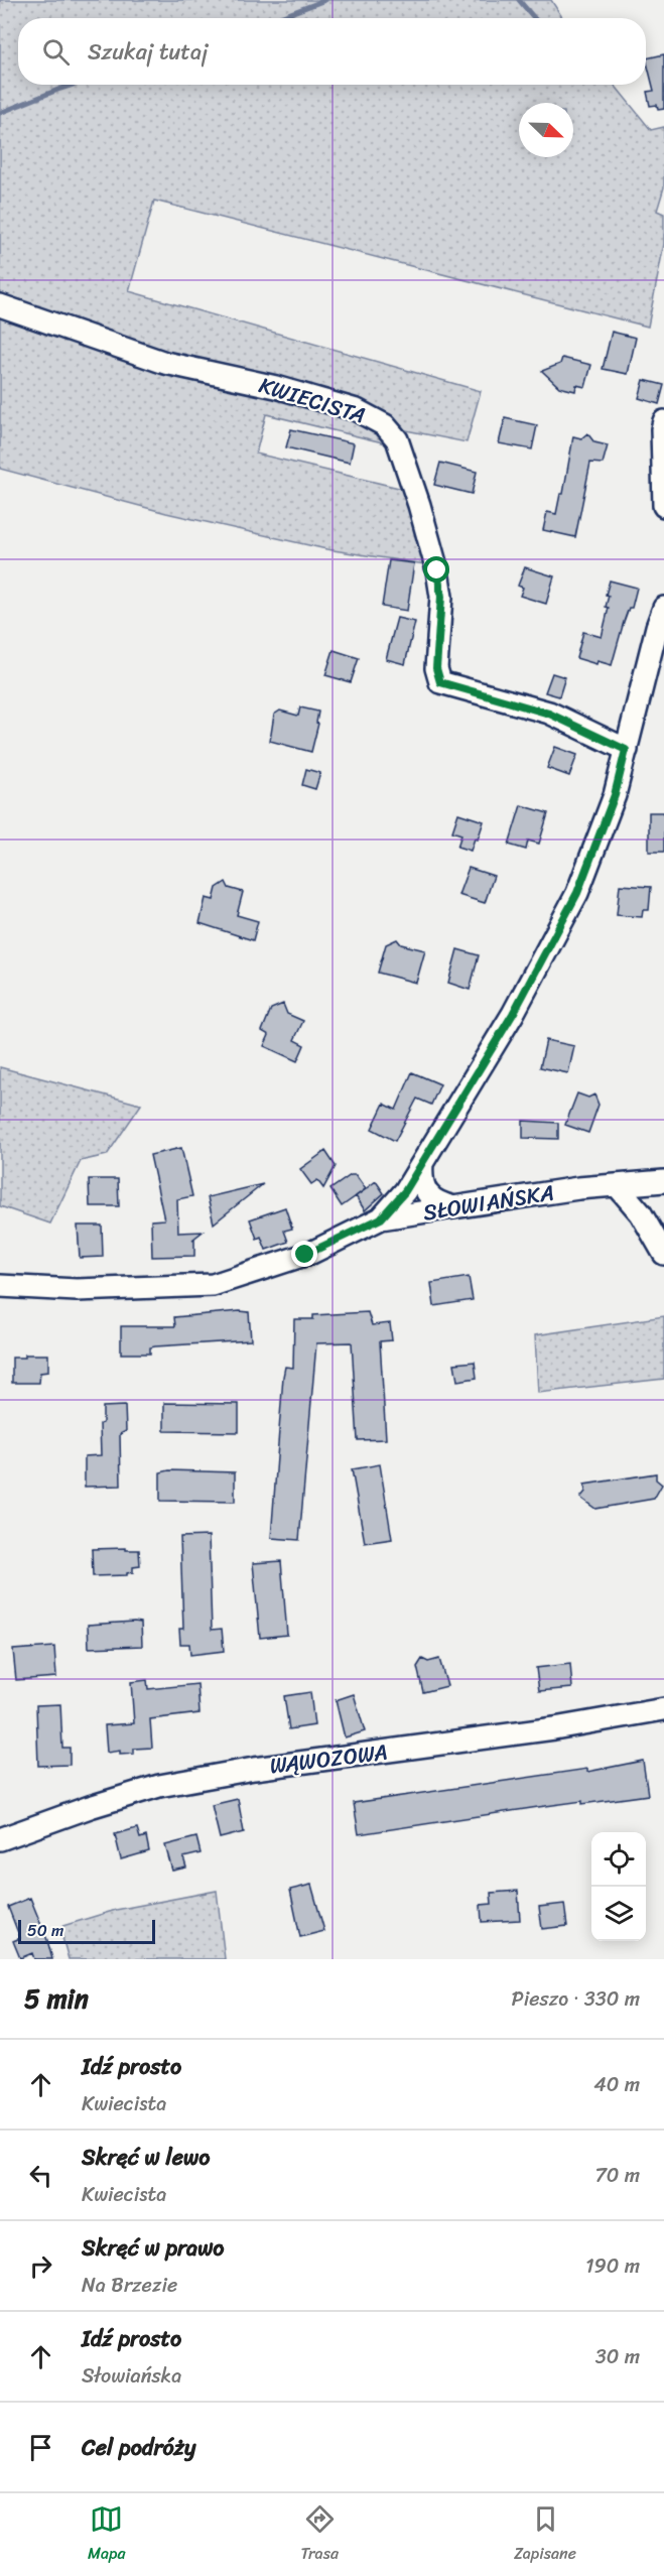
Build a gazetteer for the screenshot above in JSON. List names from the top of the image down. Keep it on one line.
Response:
{"streets":{"street":["KWIECISTA","SŁOWIAŃSKA","WĄWOZOWA"]},"scale_bar":"50 m","north":"bottom right","page":{"search":"Szukaj tutaj","scale":"50 m","heading":["5 min","Pieszo · 330 m"],"list":[["Idź prosto","Kwiecista","40 m"],["Skręć w lewo","Kwiecista","70 m"],["Skręć w prawo","Na Brzezie","190 m"],["Idź prosto","Słowiańska","30 m"],"Cel podróży"],"nav":["Mapa","Trasa","Zapisane"]}}
